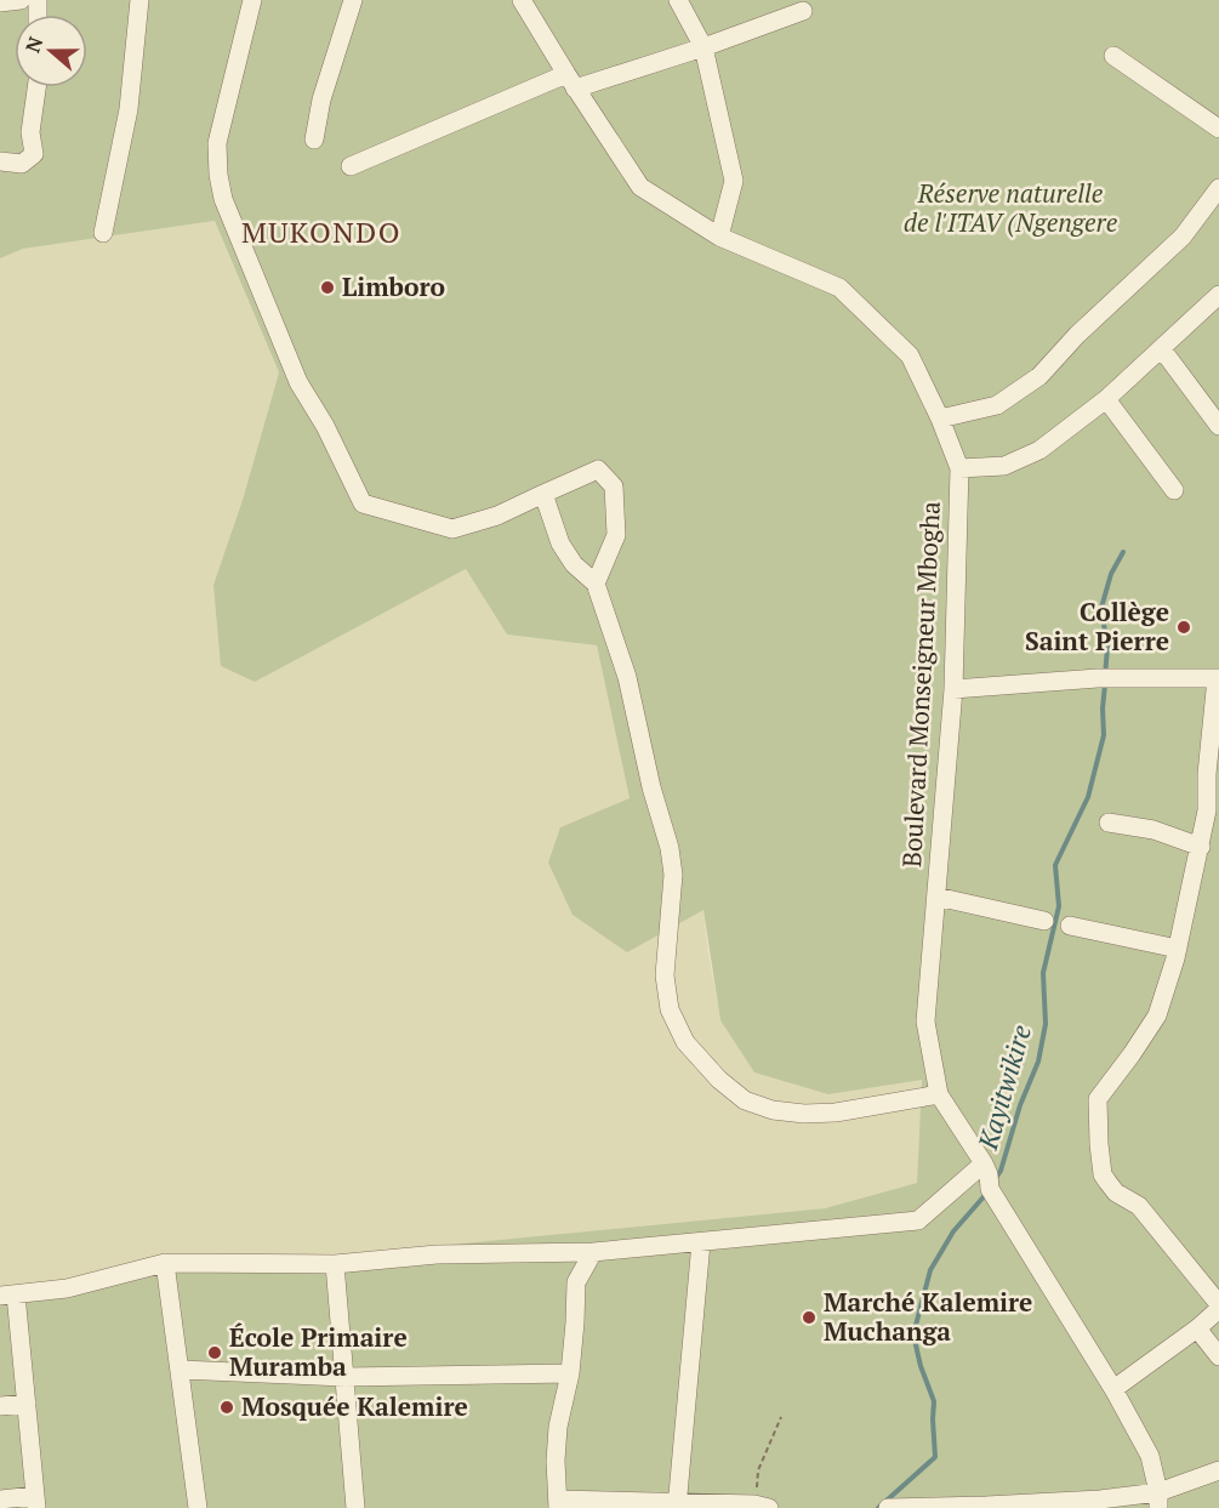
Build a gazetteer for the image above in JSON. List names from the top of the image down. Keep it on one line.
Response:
{"streets":{"street":["Boulevard Monseigneur Mbogha"]},"districts":["MUKONDO"],"water":["Kayitwikire"],"parks":["Réserve naturelle de l'ITAV (Ngengere"],"places":["Limboro","Collège Saint Pierre","Marché Kalemire Muchanga","École Primaire Muramba","Mosquée Kalemire"],"north":"left"}
